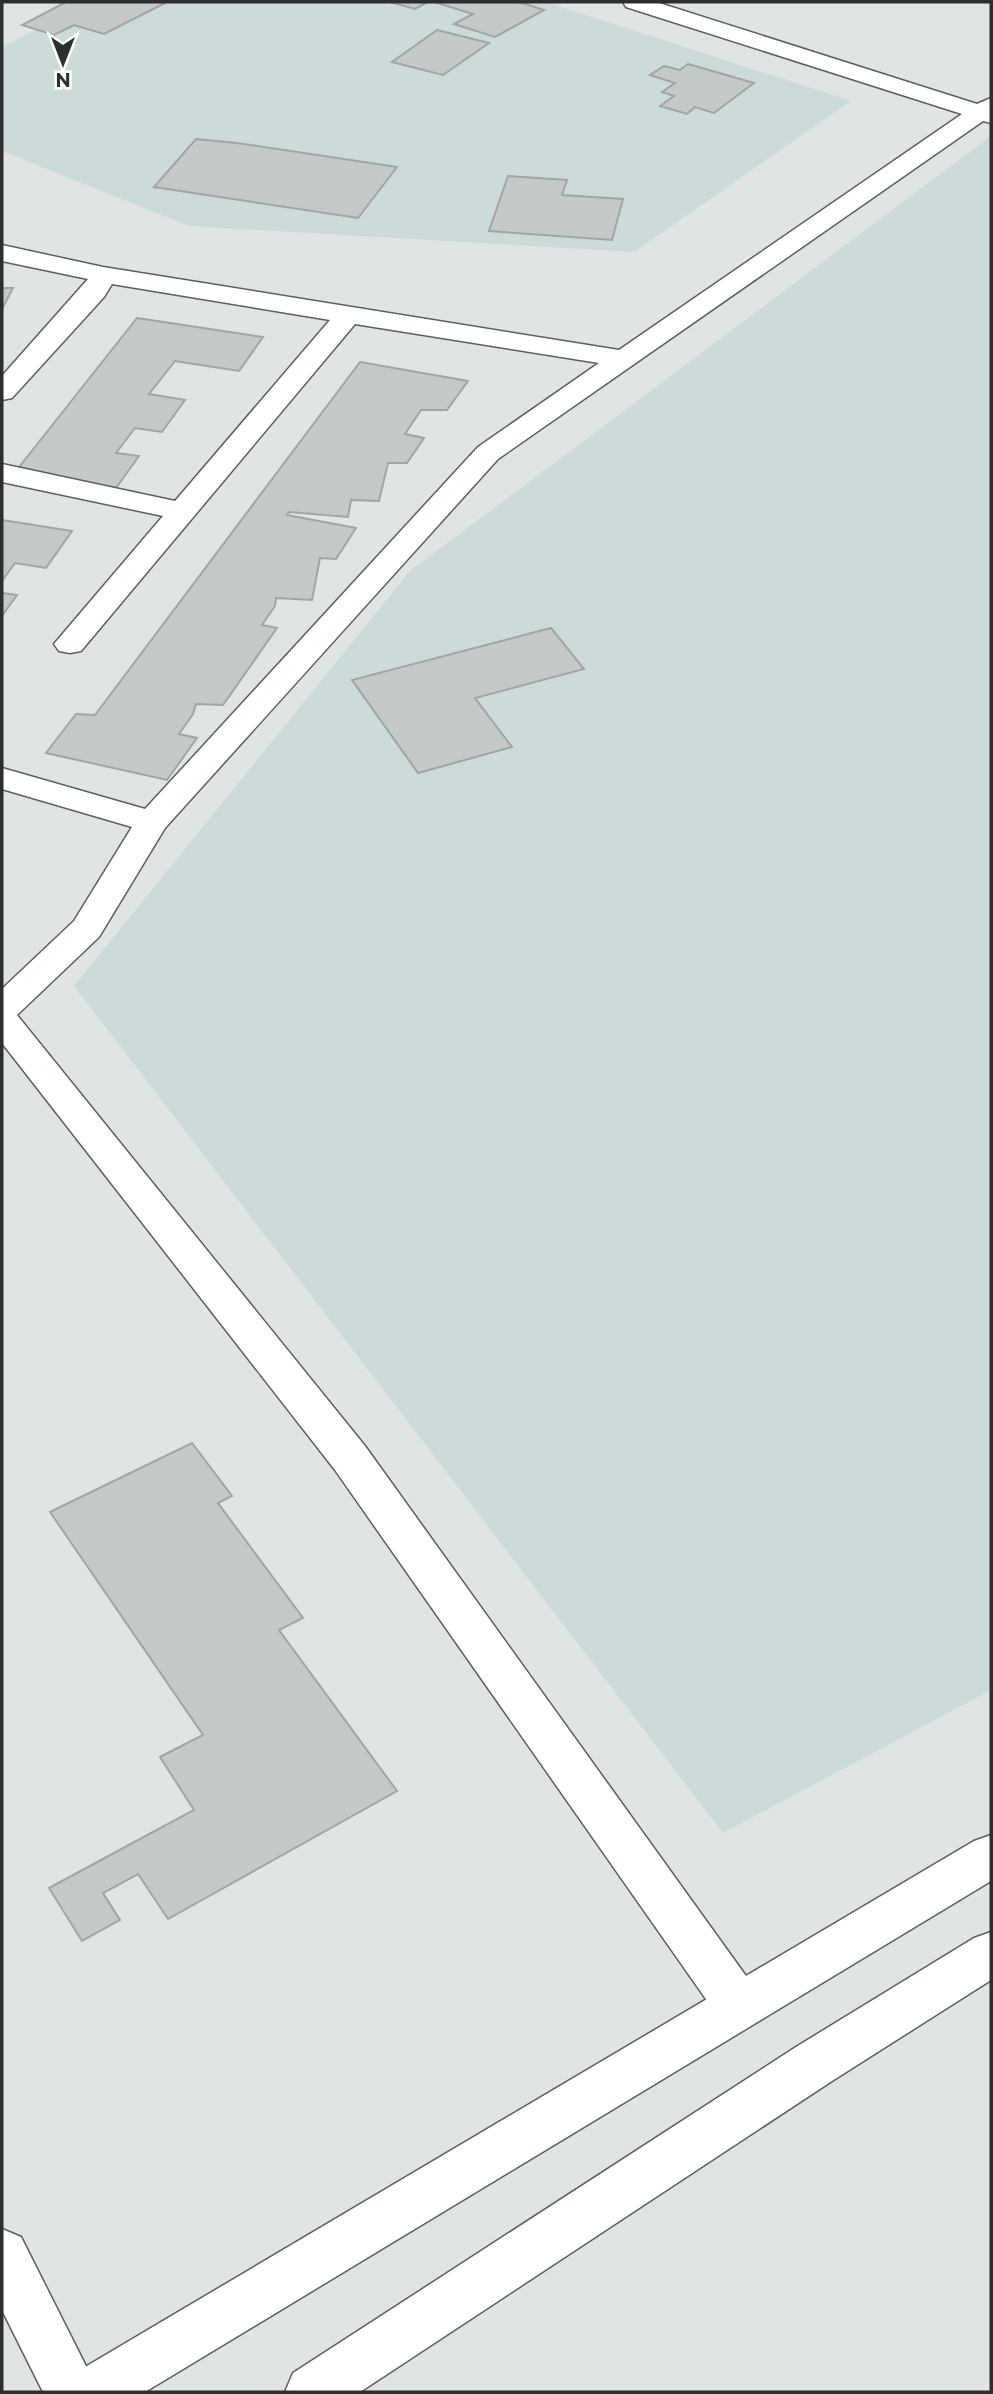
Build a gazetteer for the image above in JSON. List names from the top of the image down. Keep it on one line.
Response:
{"north":"bottom"}
